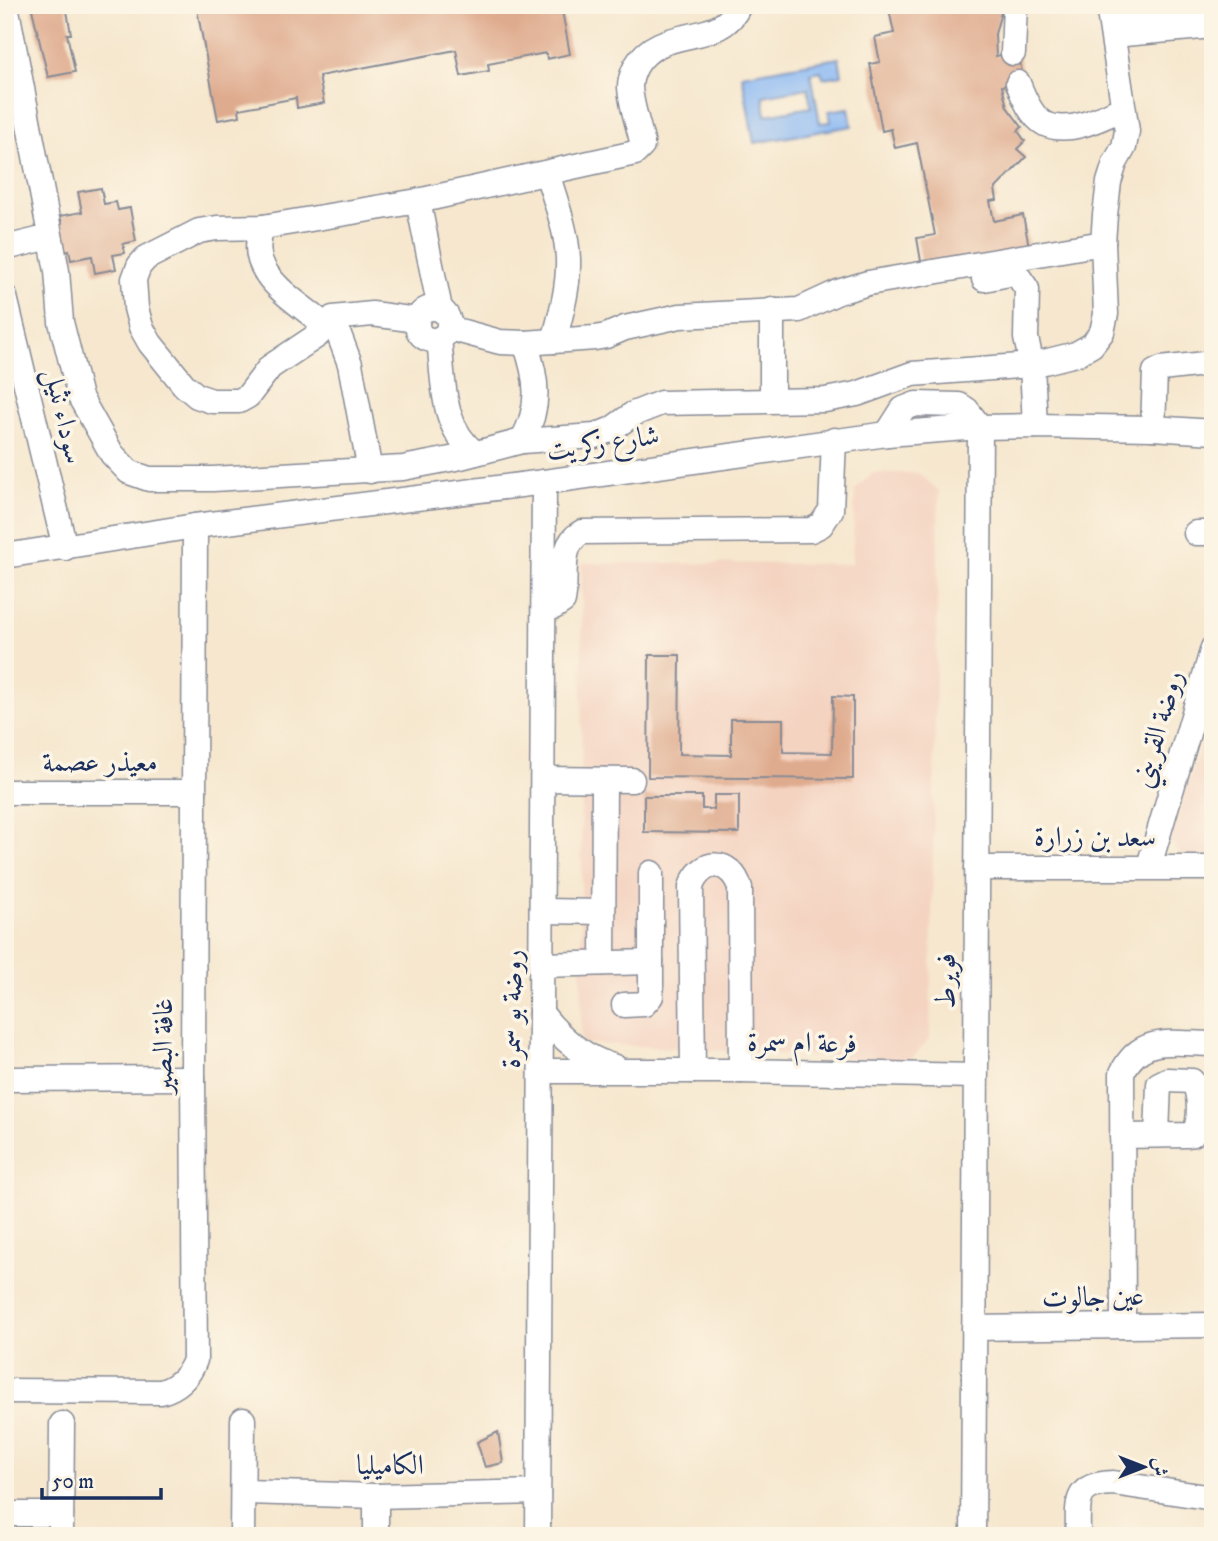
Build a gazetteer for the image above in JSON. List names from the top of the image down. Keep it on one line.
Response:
{"streets":{"street":["سوداء نثيل","شارع زكريت","روضة القريني","معيذر عصمة","سعد بن زرارة","فويرط","روضة بو سمرة","فرعة ام سمرة","غافة البصير","عين جالوت","الكاميليا"]},"crossings":[["سوداء نثيل","شارع زكريت"],["شارع زكريت","فويرط"],["شارع زكريت","روضة بو سمرة"],["شارع زكريت","غافة البصير"],["روضة القريني","سعد بن زرارة"],["معيذر عصمة","غافة البصير"],["سعد بن زرارة","فويرط"],["فويرط","فرعة ام سمرة"],["فويرط","عين جالوت"],["روضة بو سمرة","فرعة ام سمرة"],["روضة بو سمرة","الكاميليا"]],"scale_bar":"50 m","north":"right"}
